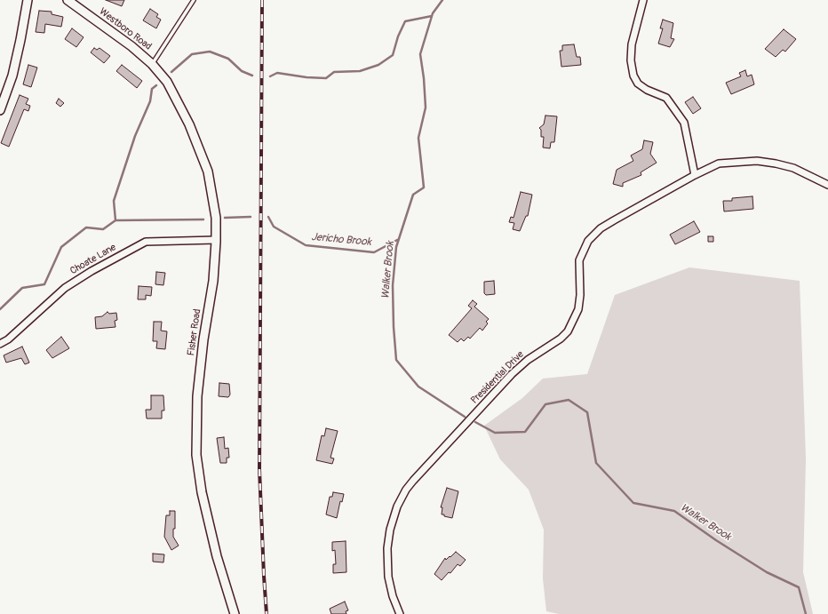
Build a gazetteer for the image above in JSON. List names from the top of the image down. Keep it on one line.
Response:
{"streets":{"street":["Westboro Road","Choate Lane","Fisher Road","Presidential Drive"]},"crossings":[["Westboro Road","Fisher Road"],["Choate Lane","Fisher Road"]],"water":["Jericho Brook","Walker Brook"]}
